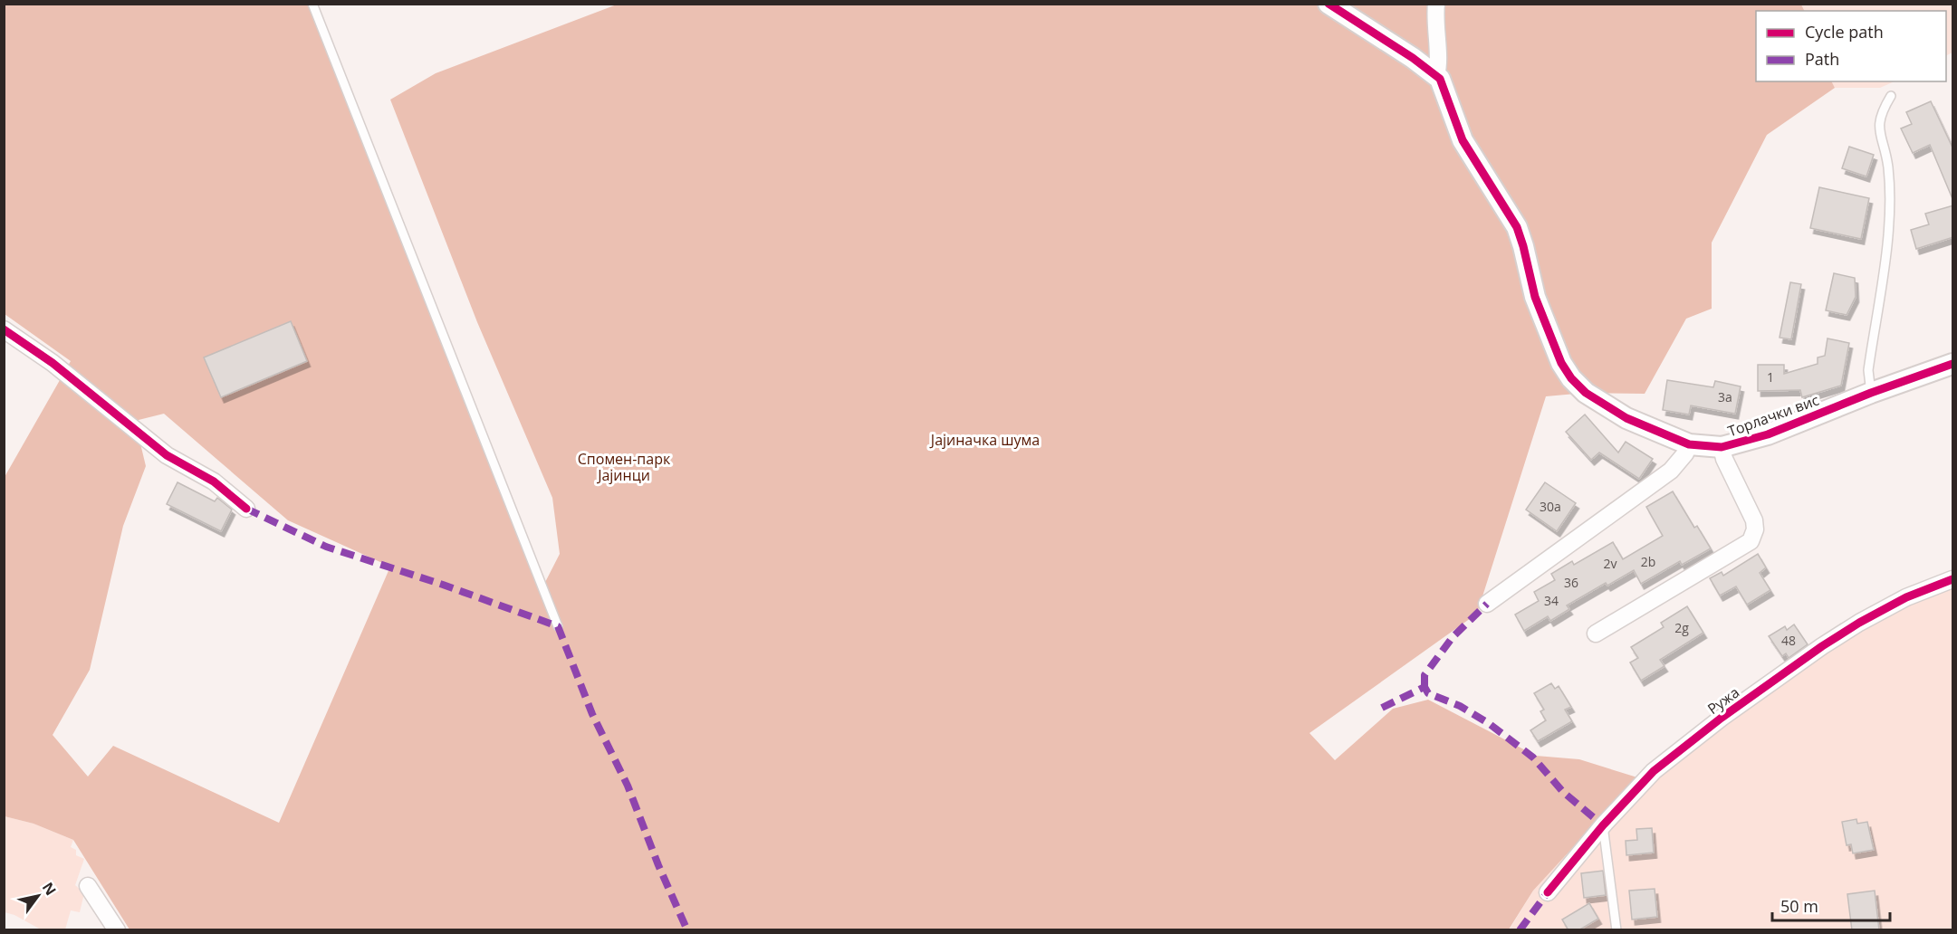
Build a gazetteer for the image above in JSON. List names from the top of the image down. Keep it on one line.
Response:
{"streets":{"street":["Торлачки вис","Ружа"]},"parks":["Јајиначка шума","Спомен-парк Јајинци"],"house_numbers":["1","3a","30a","2b","2v","36","34","2g","48"],"legend":["Cycle path","Path"],"scale_bar":"50 m","north":"top right"}
